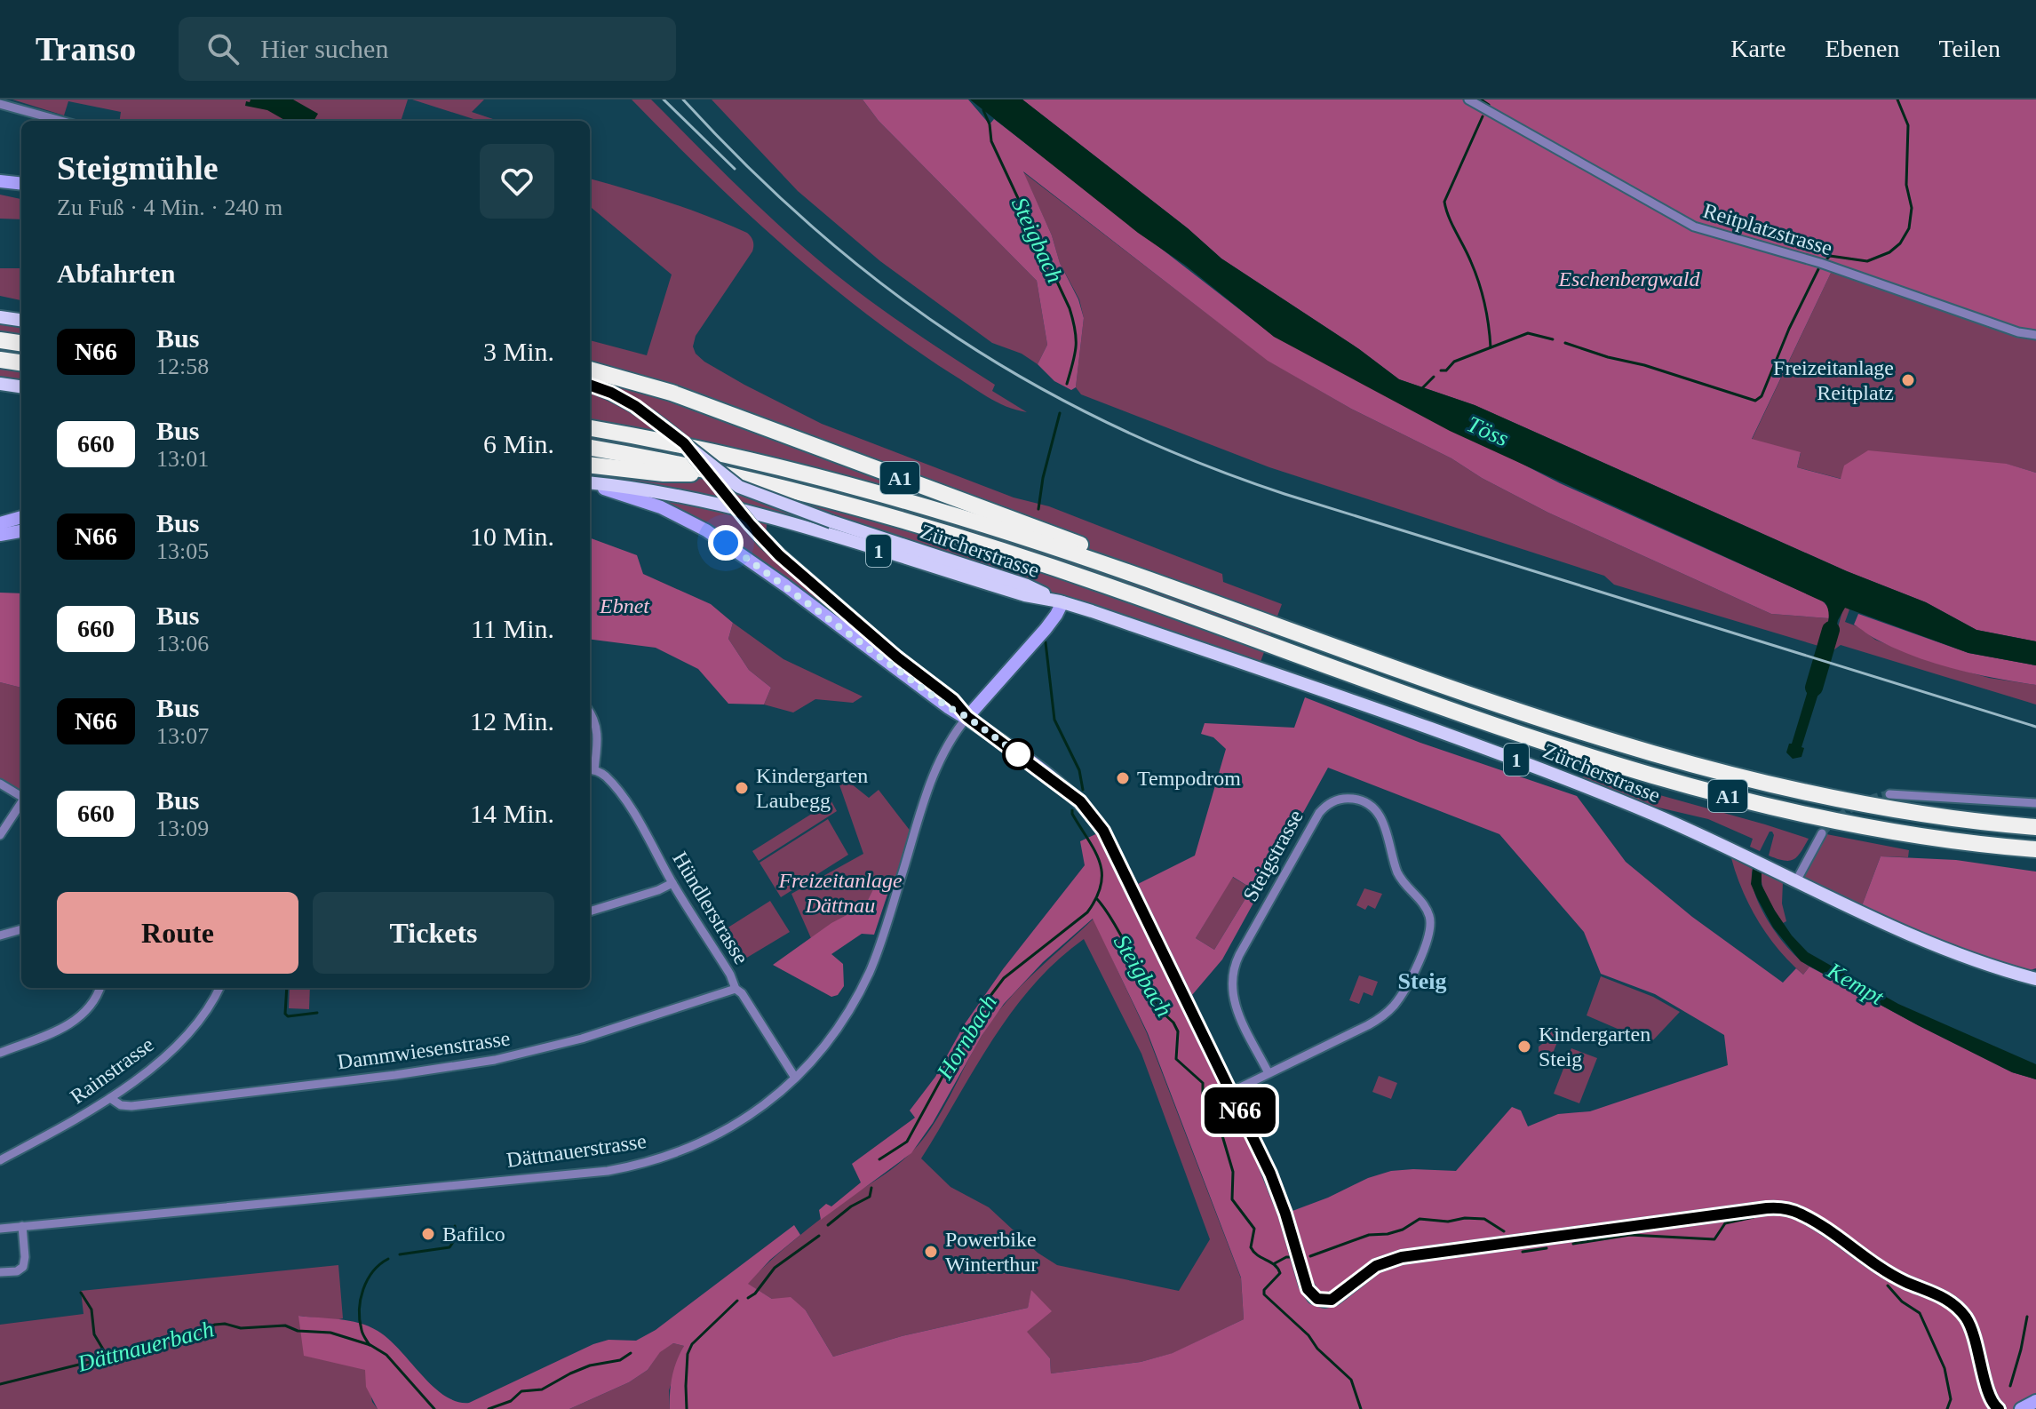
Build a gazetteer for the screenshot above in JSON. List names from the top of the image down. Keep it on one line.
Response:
{"streets":{"highway":["A1"],"main road":["1","Zürcherstrasse","Dättnauerstrasse"],"street":["Reitplatzstrasse","Steigstrasse","Hündlerstrasse","Dammwiesenstrasse","Rainstrasse"]},"crossings":[["Zürcherstrasse","Dättnauerstrasse"],["Hündlerstrasse","Dammwiesenstrasse"],["Hündlerstrasse","Dättnauerstrasse"],["Dammwiesenstrasse","Rainstrasse"]],"districts":["Steig"],"water":["Steigbach","Töss","Kempt","Hornbach","Dättnauerbach"],"parks":["Eschenbergwald","Ebnet","Freizeitanlage Dättnau"],"places":["Freizeitanlage Reitplatz","Tempodrom","Kindergarten Laubegg","Kindergarten Steig","Bafilco","Powerbike Winterthur"],"lines":["bus line N66"],"page":{"header":"Transo","search":"Hier suchen","nav":["Karte","Ebenen","Teilen"],"on_map":"N66","heading":[["Steigmühle","Zu Fuß · 4 Min. · 240 m"],"Abfahrten"],"list":[{"mark":"N66","name":"Bus","note":"12:58","value":"3 Min."},{"mark":"660","name":"Bus","note":"13:01","value":"6 Min."},{"mark":"N66","name":"Bus","note":"13:05","value":"10 Min."},{"mark":"660","name":"Bus","note":"13:06","value":"11 Min."},{"mark":"N66","name":"Bus","note":"13:07","value":"12 Min."},{"mark":"660","name":"Bus","note":"13:09","value":"14 Min."}],"buttons":["Route","Tickets"]}}
